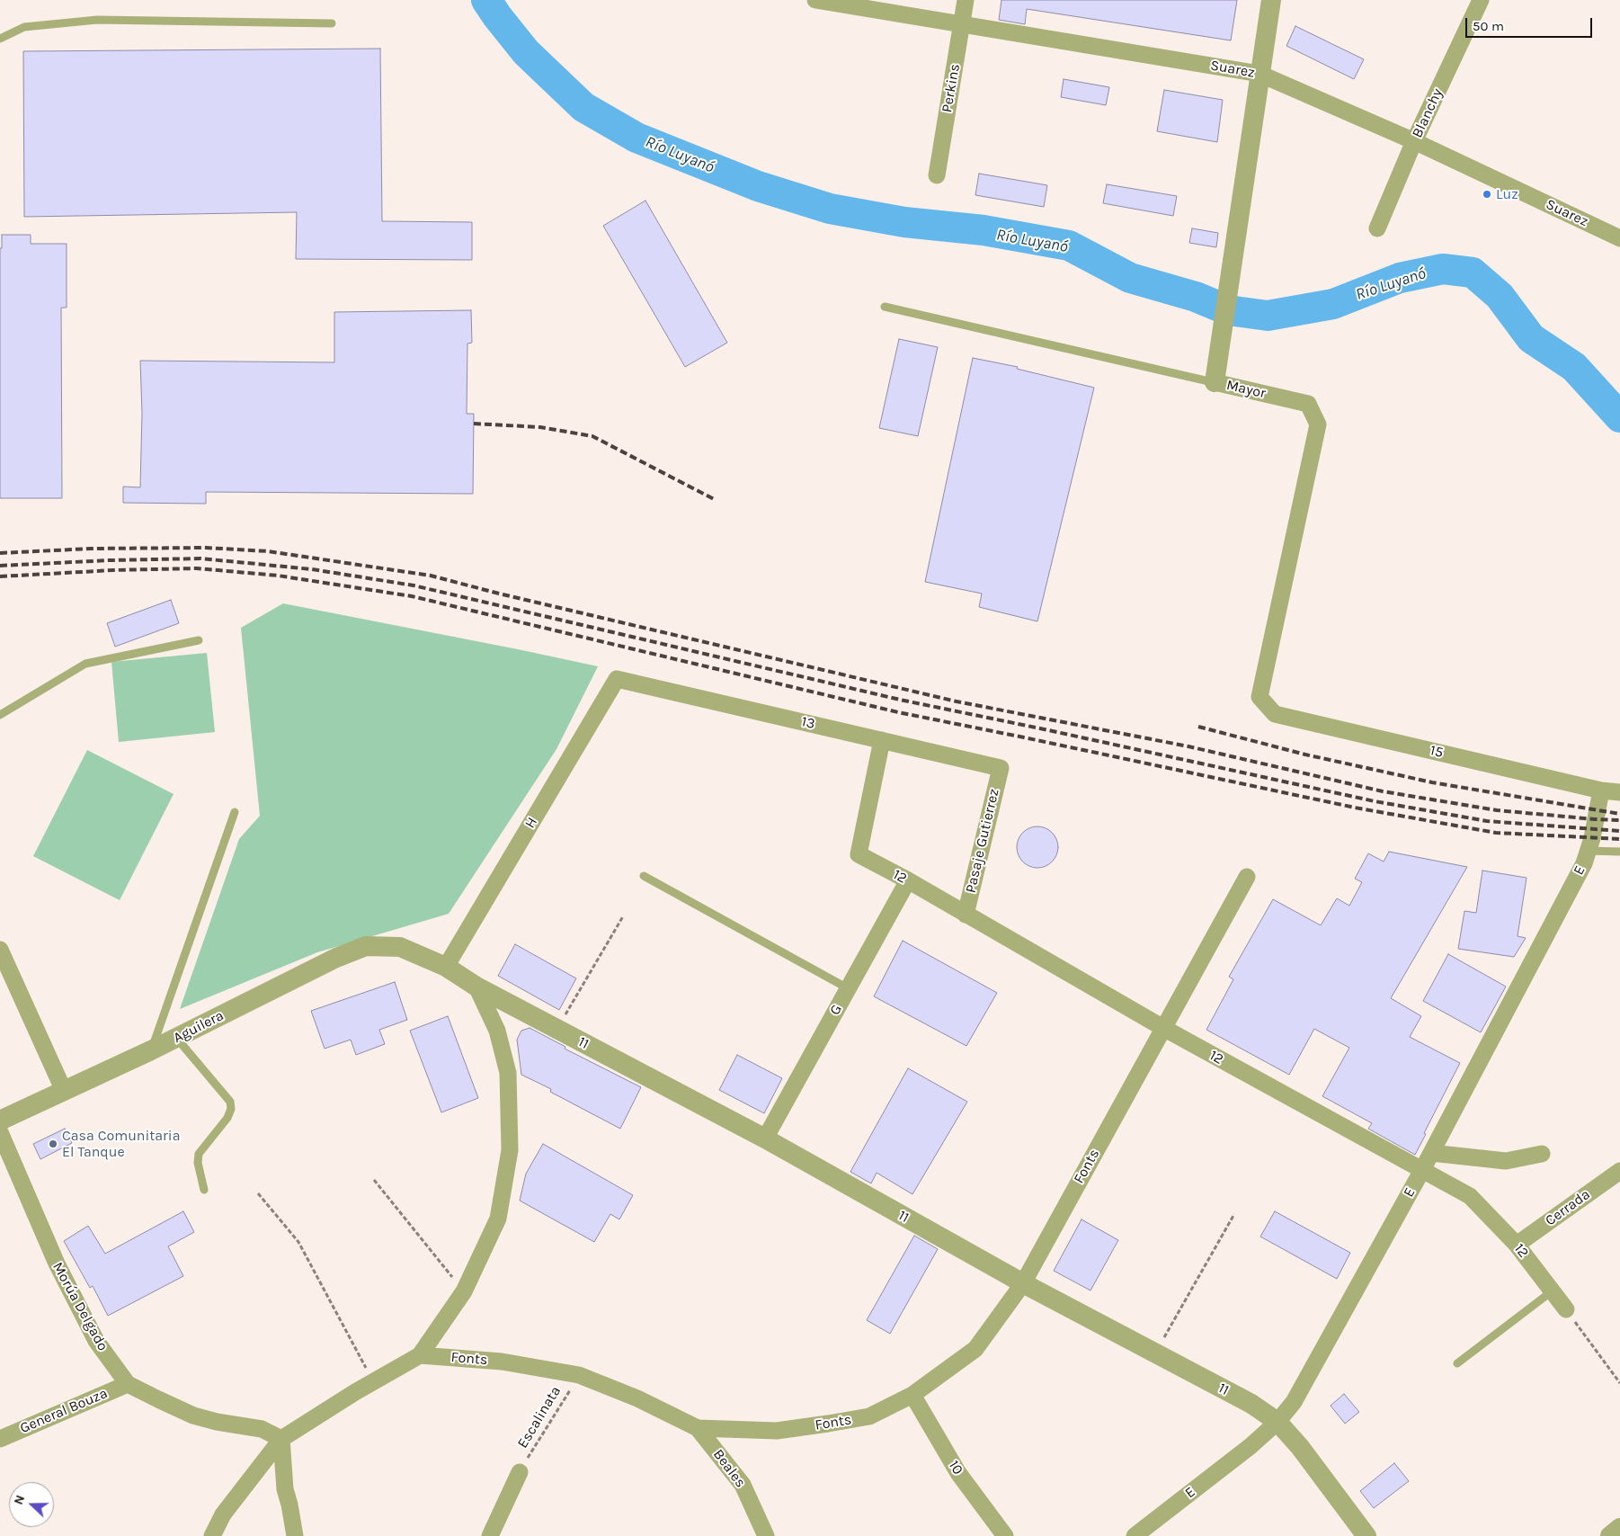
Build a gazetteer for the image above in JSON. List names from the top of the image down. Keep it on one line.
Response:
{"streets":{"street":["Suarez","Perkins","Blanchy","Mayor","13","15","H","Pasaje Gutierrez","E","12","G","Aguilera","11","Fonts","Cerrada","Morúa Delgado","General Bouza","10","Beales"],"path":["Escalinata"]},"crossings":[["Suarez","Perkins"],["Suarez","Blanchy"],["Suarez","Mayor"],["Mayor","15"],["13","H"],["13","Pasaje Gutierrez"],["13","12"],["15","E"],["H","11"],["Pasaje Gutierrez","12"],["E","12"],["E","11"],["12","G"],["12","Fonts"],["12","Cerrada"],["G","11"],["Aguilera","11"],["11","Fonts"],["Fonts","Escalinata"],["Fonts","10"],["Fonts","Beales"],["Morúa Delgado","General Bouza"]],"water":["Río Luyanó"],"places":["Luz","Casa Comunitaria El Tanque"],"scale_bar":"50 m","north":"left"}
